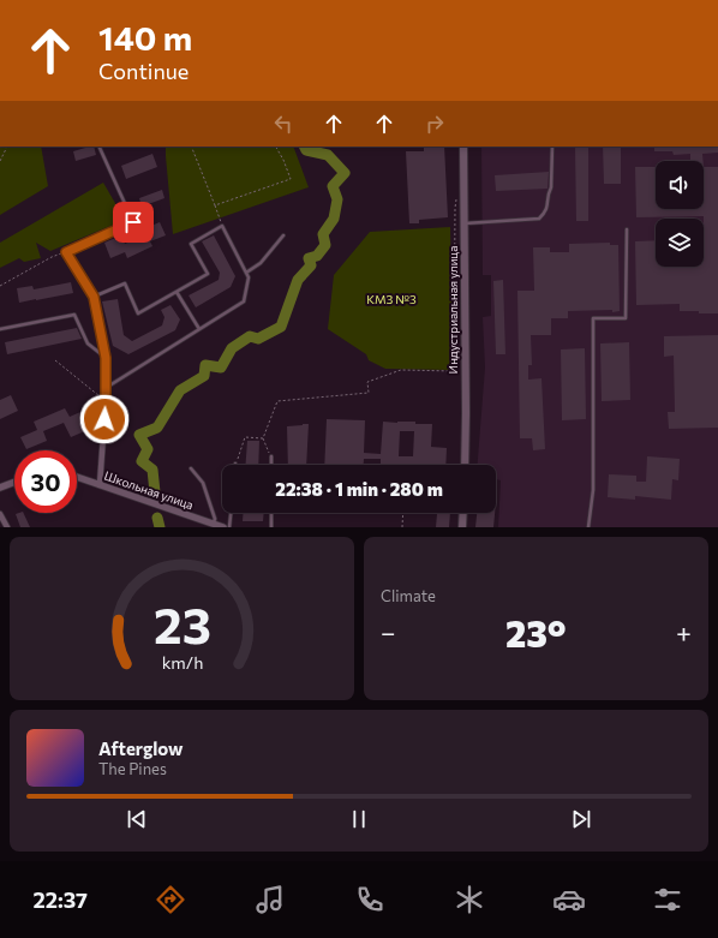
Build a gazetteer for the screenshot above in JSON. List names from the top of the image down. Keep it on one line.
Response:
{"streets":{"main road":["Индустриальная улица"],"street":["Школьная улица"]},"parks":["КМЗ №3"],"page":{"turn":["140 m","Continue"],"limit":"30","trip":"22:38 · 1 min · 280 m","tile":"Climate","heat":["−","23°","+"],"song":["Afterglow","The Pines"],"tabs":"22:37","gauge":["23","km/h"]}}
